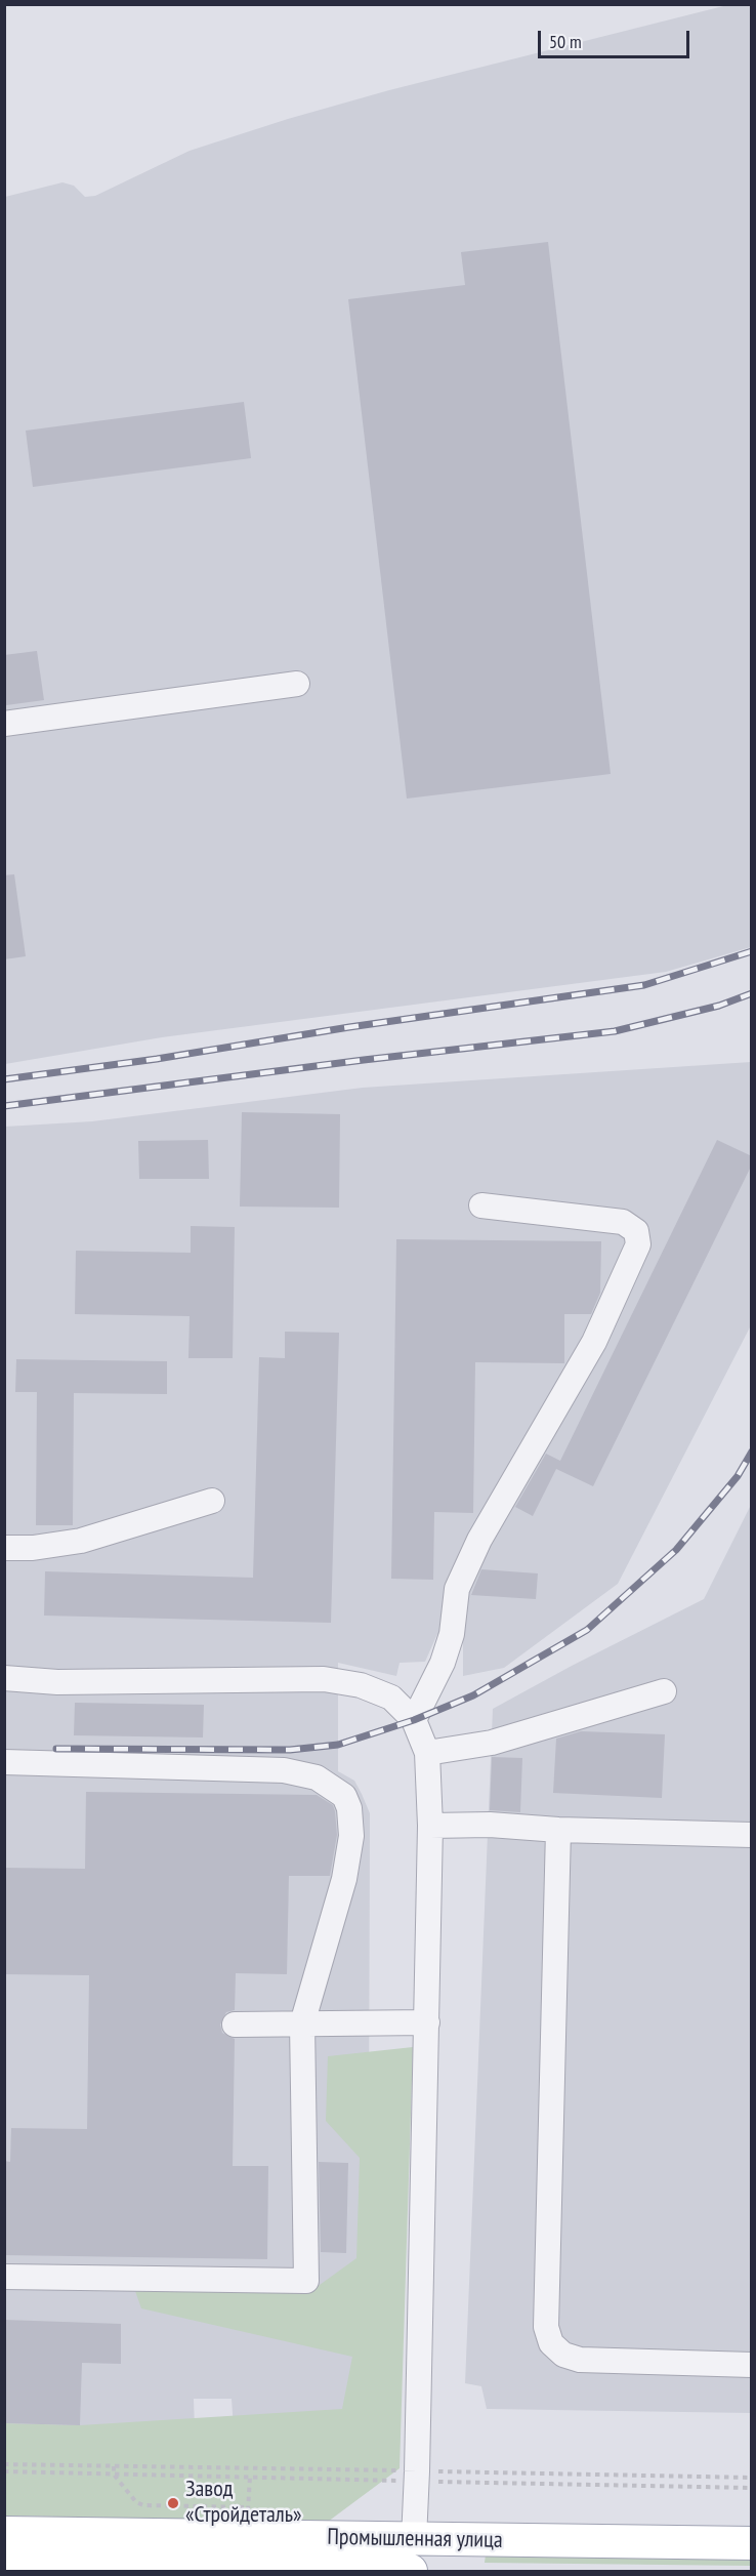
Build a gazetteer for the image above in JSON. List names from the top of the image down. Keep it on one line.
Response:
{"streets":{"main road":["Промышленная улица"]},"places":["Завод «Стройдеталь»"],"scale_bar":"50 m"}
